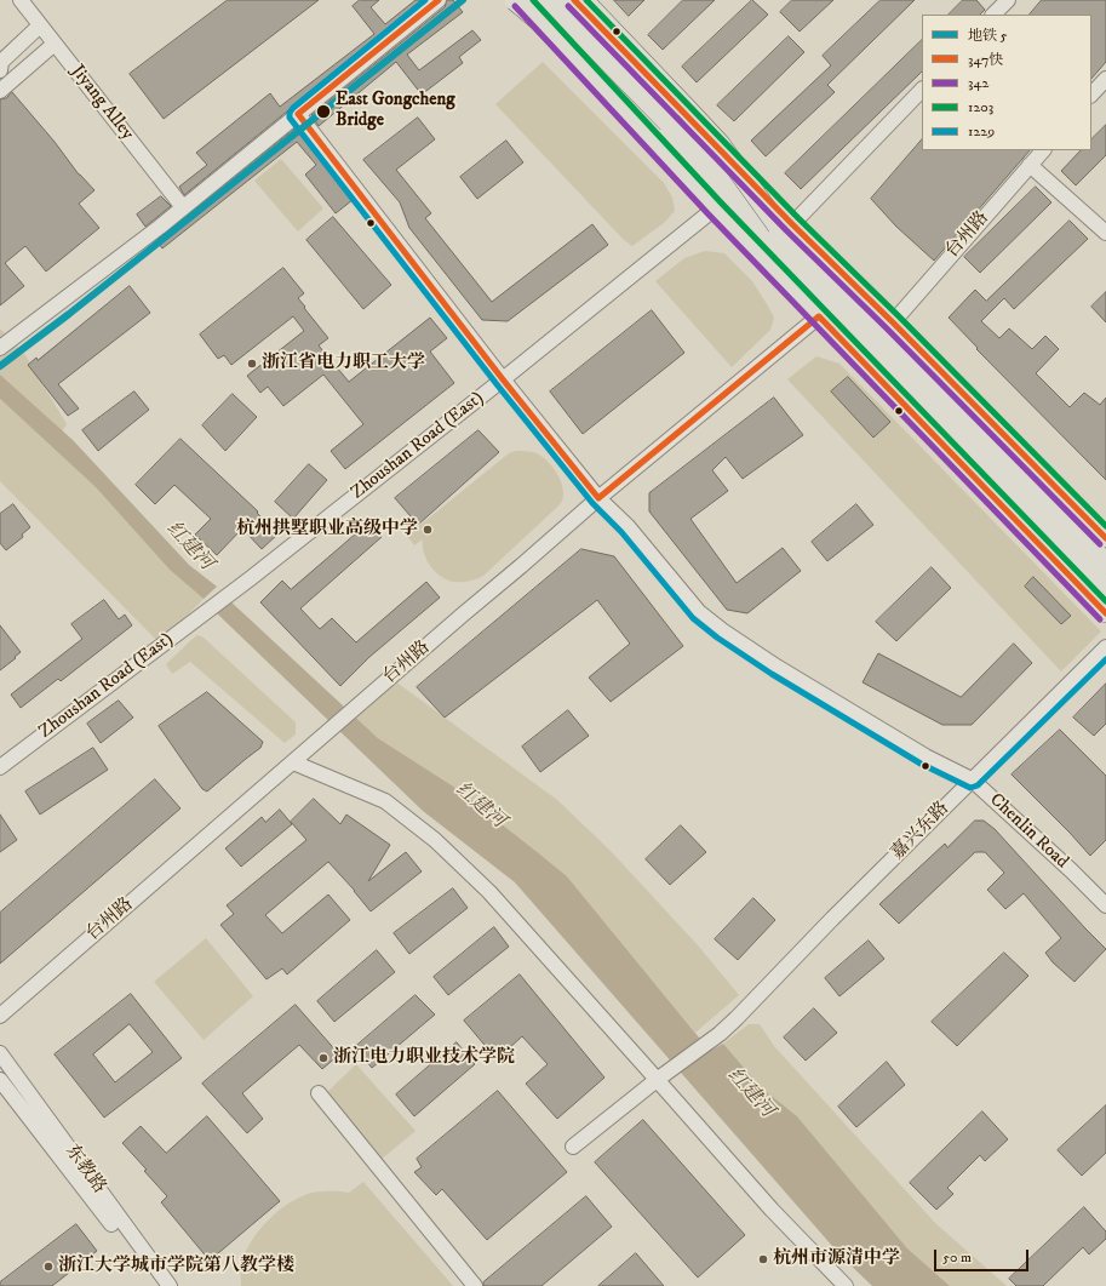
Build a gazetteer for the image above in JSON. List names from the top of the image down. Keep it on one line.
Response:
{"streets":{"street":["Jiyang Alley","台州路","Zhoushan Road (East)","嘉兴东路","Chenlin Road","东教路"]},"crossings":[["台州路","Chenlin Road"],["Zhoushan Road (East)","Chenlin Road"],["嘉兴东路","Chenlin Road"]],"water":["红建河"],"places":["East Gongcheng Bridge","浙江省电力职工大学","杭州拱墅职业高级中学","浙江电力职业技术学院","杭州市源清中学","浙江大学城市学院第八教学楼"],"lines":["metro line 5","transit line 347快","transit line 1203","transit line 1229","transit line 342"],"legend":["地铁 5","347快","342","1203","1229"],"scale_bar":"50 m"}
